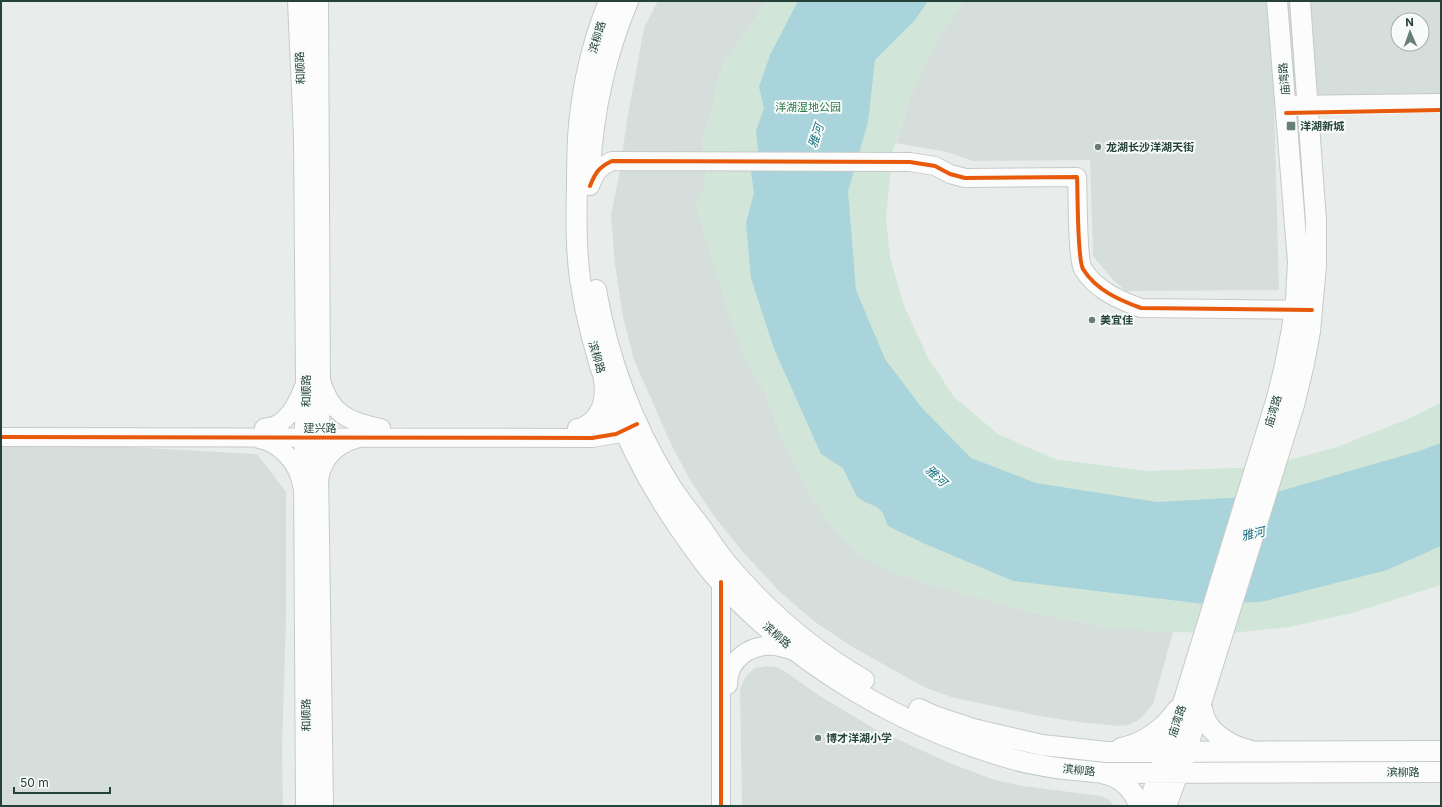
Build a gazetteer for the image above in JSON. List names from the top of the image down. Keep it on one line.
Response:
{"streets":{"main road":["滨柳路","和顺路","庙湾路"],"street":["建兴路"]},"crossings":[["滨柳路","庙湾路"],["和顺路","建兴路"]],"water":["雅河"],"parks":["洋湖湿地公园"],"places":{"transit":["洋湖新城"],"other":["龙湖长沙洋湖天街","美宜佳","博才洋湖小学"]},"scale_bar":"50 m","north":"top"}
